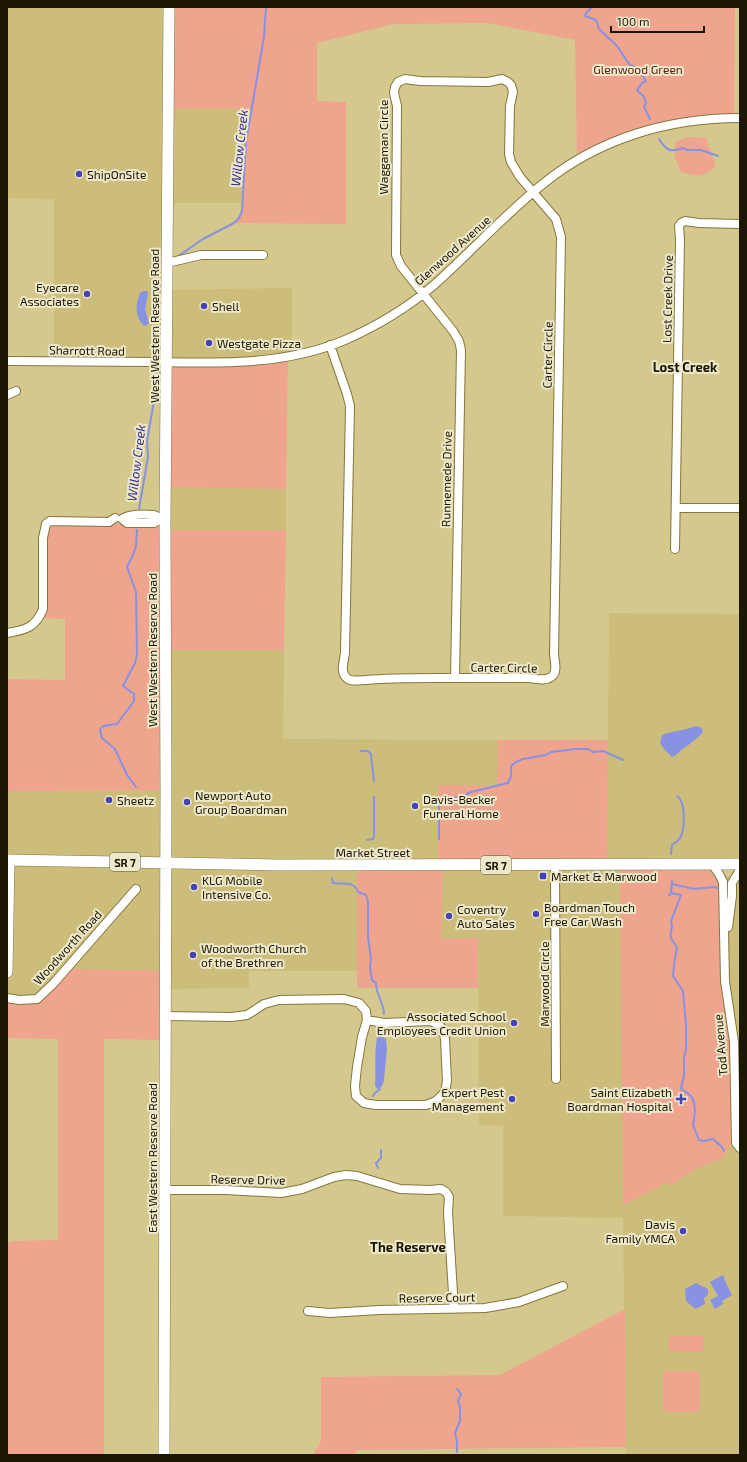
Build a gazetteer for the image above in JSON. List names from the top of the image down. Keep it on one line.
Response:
{"streets":{"main road":["West Western Reserve Road","Market Street","SR 7","East Western Reserve Road"],"street":["Waggaman Circle","Glenwood Avenue","Lost Creek Drive","Sharrott Road","Carter Circle","Runnemede Drive","Woodworth Road","Marwood Circle","Tod Avenue","Reserve Drive","Reserve Court"]},"crossings":[["Waggaman Circle","Glenwood Avenue"],["Waggaman Circle","Carter Circle"],["Waggaman Circle","Runnemede Drive"],["Glenwood Avenue","West Western Reserve Road"],["Glenwood Avenue","Sharrott Road"],["Glenwood Avenue","Carter Circle"],["Glenwood Avenue","Runnemede Drive"],["West Western Reserve Road","Sharrott Road"],["West Western Reserve Road","Market Street"],["West Western Reserve Road","East Western Reserve Road"],["Carter Circle","Runnemede Drive"],["Market Street","Marwood Circle"],["Market Street","Tod Avenue"],["Market Street","East Western Reserve Road"],["East Western Reserve Road","Reserve Drive"],["Reserve Drive","Reserve Court"]],"districts":["Lost Creek","The Reserve"],"water":["Willow Creek"],"parks":["Glenwood Green"],"places":{"other":["ShipOnSite","Eyecare Associates","Shell","Westgate Pizza","Sheetz","Newport Auto Group Boardman","Davis-Becker Funeral Home","KLG Mobile Intensive Co.","Boardman Touch Free Car Wash","Coventry Auto Sales","Woodworth Church of the Brethren","Associated School Employees Credit Union","Expert Pest Management","Davis Family YMCA"],"transit":["Market & Marwood"],"health":["Saint Elizabeth Boardman Hospital"]},"scale_bar":"100 m"}
